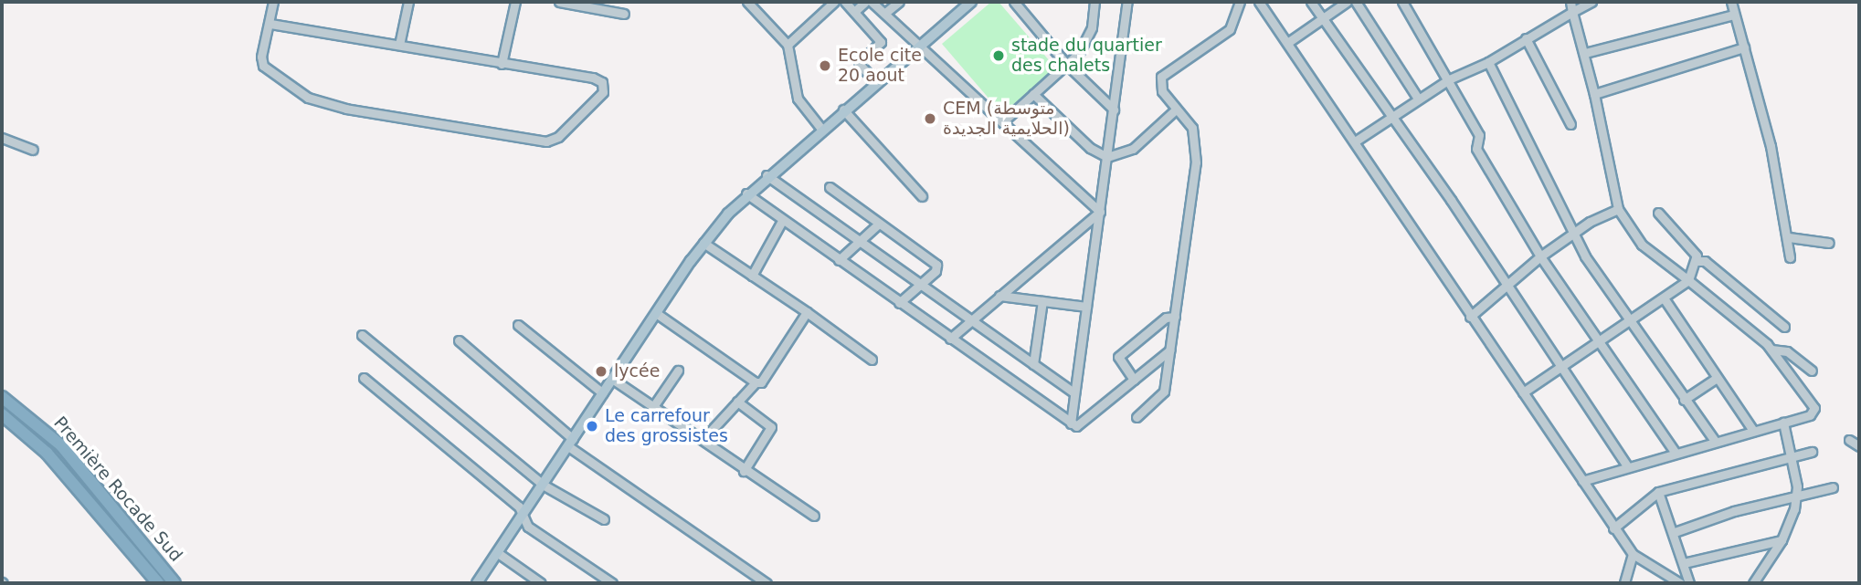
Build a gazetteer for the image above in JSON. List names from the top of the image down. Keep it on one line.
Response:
{"streets":{"highway":["Première Rocade Sud"]},"places":["stade du quartier des chalets","Ecole cite 20 aout","CEM (متوسطة الحلايمية الجديدة)","lycée","Le carrefour des grossistes"]}
